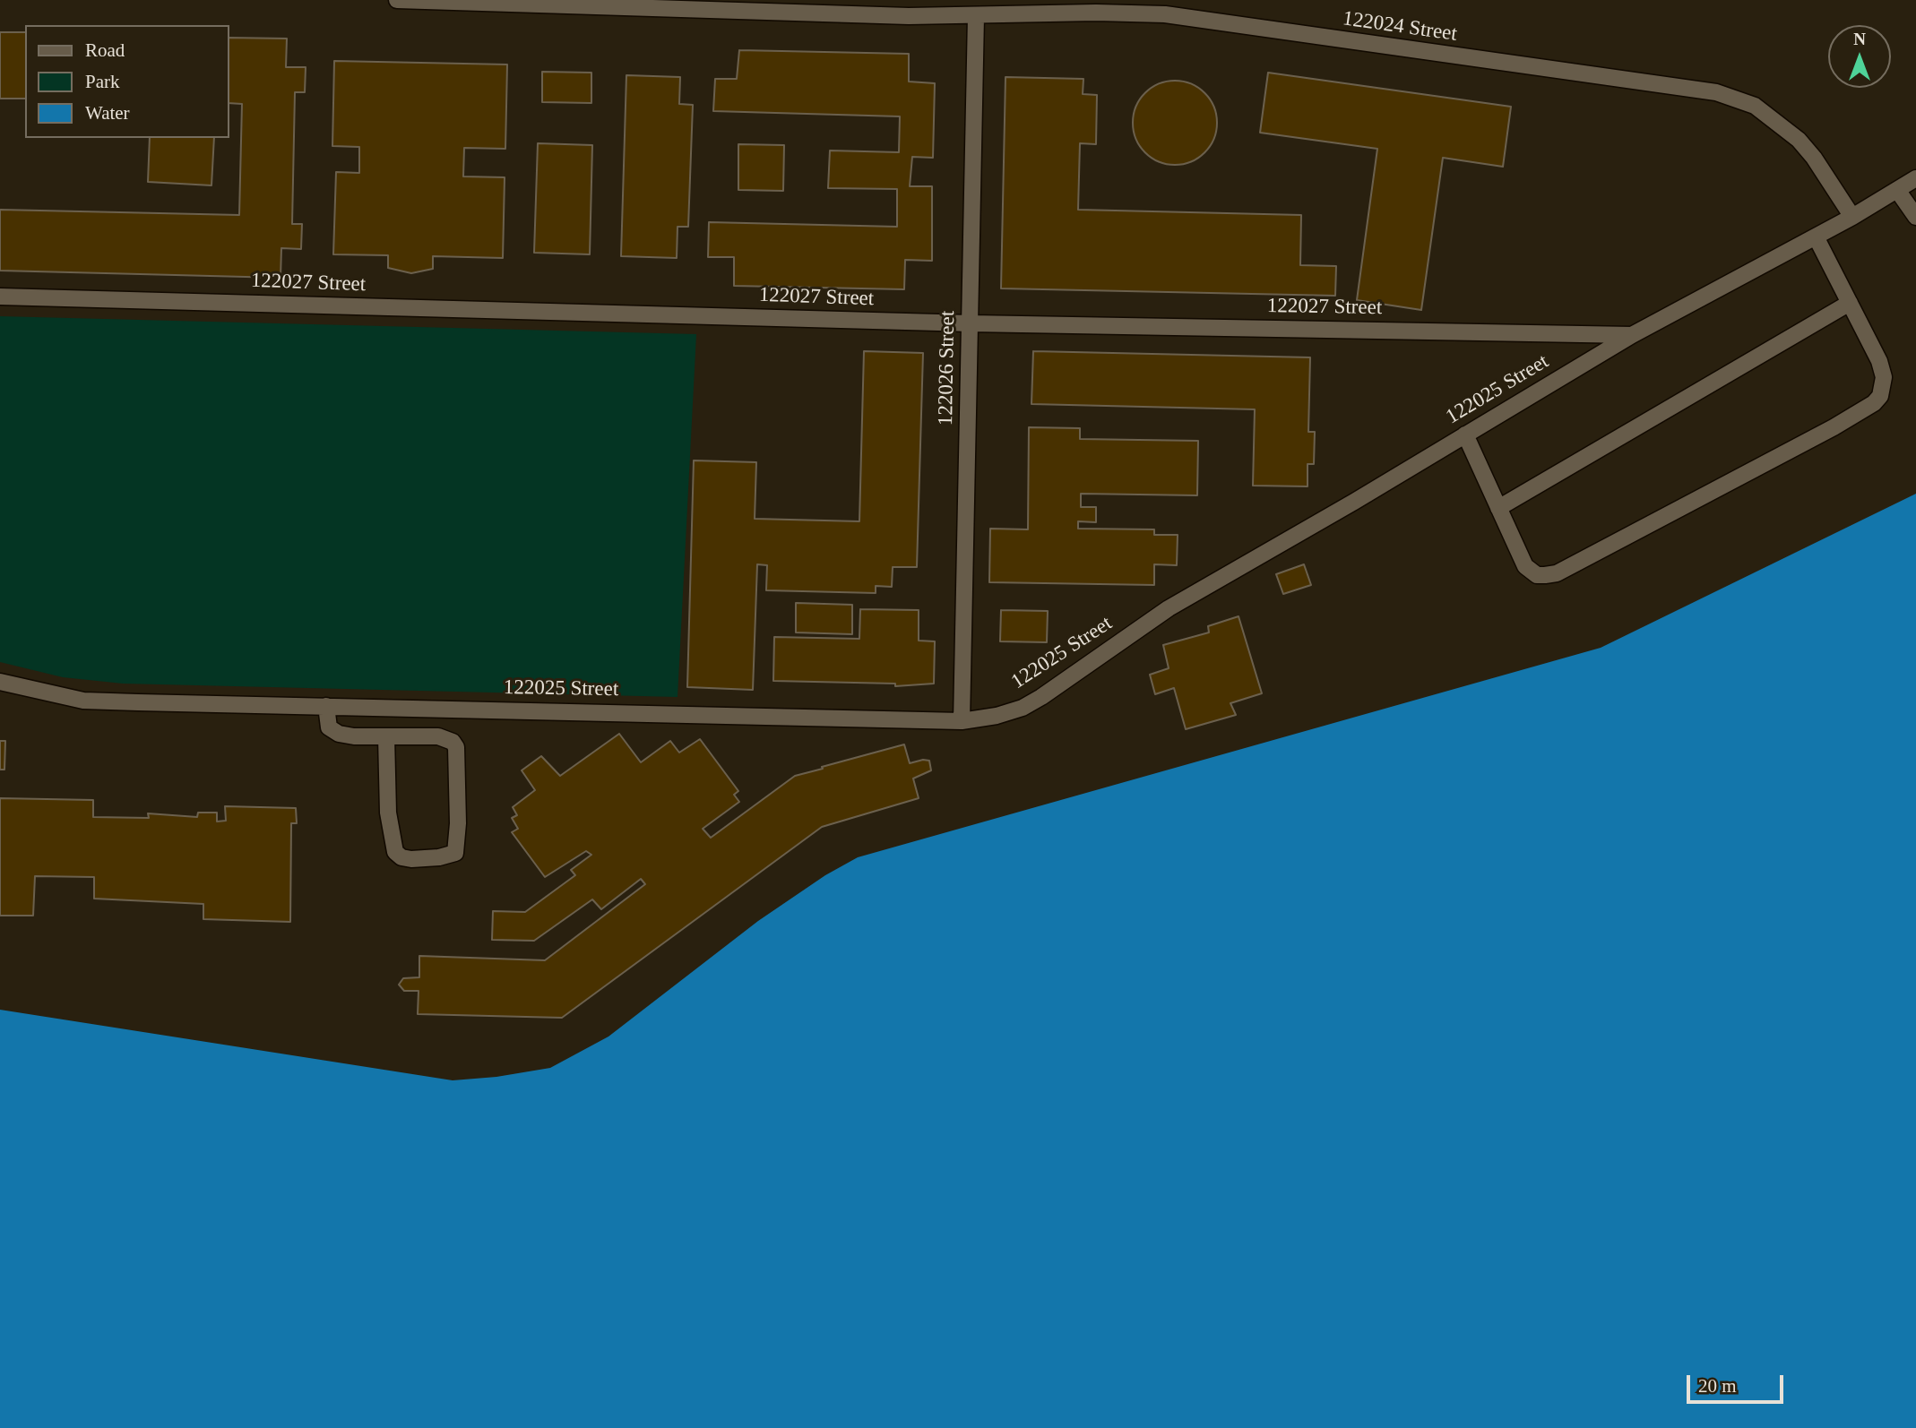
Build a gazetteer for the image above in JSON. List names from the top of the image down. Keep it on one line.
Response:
{"streets":{"street":["122024 Street","122027 Street","122026 Street","122025 Street"]},"crossings":[["122024 Street","122026 Street"],["122024 Street","122025 Street"],["122027 Street","122026 Street"],["122027 Street","122025 Street"],["122026 Street","122025 Street"]],"legend":["Road","Park","Water"],"scale_bar":"20 m","north":"top"}
